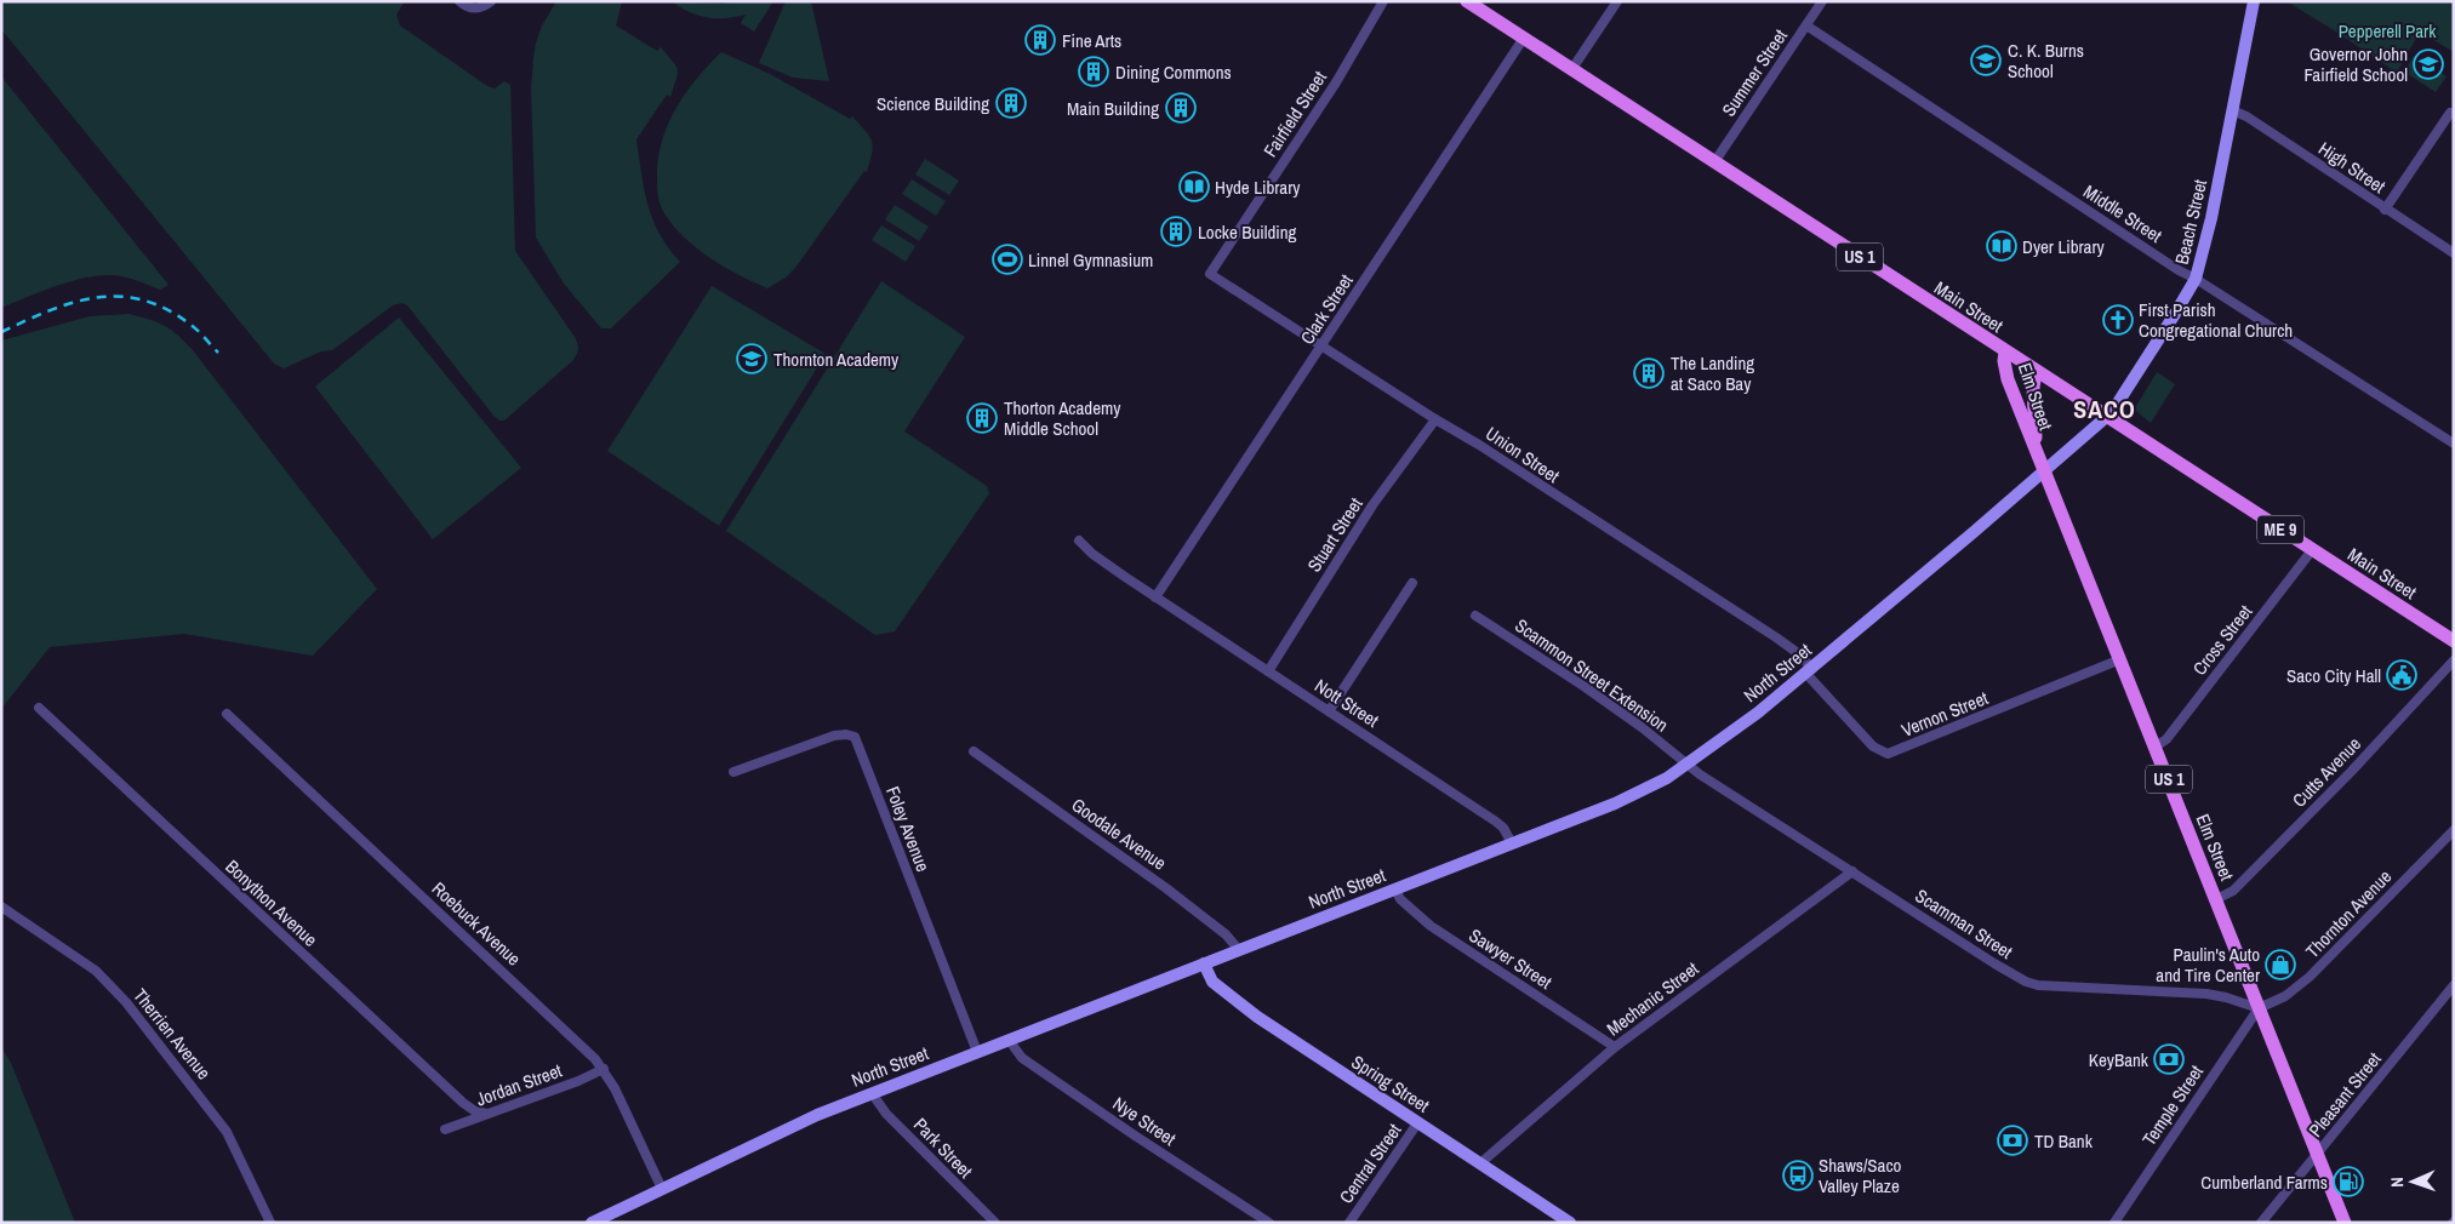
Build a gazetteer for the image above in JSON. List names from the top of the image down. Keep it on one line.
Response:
{"streets":{"main road":["Beach Street","US 1","Main Street","Elm Street","ME 9","North Street","Spring Street"],"street":["Summer Street","Fairfield Street","High Street","Middle Street","Clark Street","Union Street","Stuart Street","Cross Street","Scammon Street Extension","Nott Street","Vernon Street","Cutts Avenue","Foley Avenue","Goodale Avenue","Bonython Avenue","Thornton Avenue","Roebuck Avenue","Scamman Street","Sawyer Street","Mechanic Street","Therrien Avenue","Jordan Street","Pleasant Street","Temple Street","Nye Street","Park Street","Central Street"]},"crossings":[["Summer Street","Middle Street"],["Summer Street","Main Street"],["Fairfield Street","Union Street"],["High Street","Beach Street"],["Middle Street","Beach Street"],["Beach Street","Main Street"],["Beach Street","Elm Street"],["Beach Street","North Street"],["Main Street","Clark Street"],["Main Street","Elm Street"],["Main Street","Cross Street"],["Clark Street","Union Street"],["Clark Street","Nott Street"],["Elm Street","Cross Street"],["Elm Street","North Street"],["Elm Street","Vernon Street"],["Elm Street","Cutts Avenue"],["Elm Street","Thornton Avenue"],["Elm Street","Scamman Street"],["Elm Street","Pleasant Street"],["Elm Street","Temple Street"],["Union Street","Stuart Street"],["Union Street","North Street"],["Union Street","Vernon Street"],["Stuart Street","Nott Street"],["North Street","Scammon Street Extension"],["North Street","Nott Street"],["North Street","Vernon Street"],["North Street","Foley Avenue"],["North Street","Goodale Avenue"],["North Street","Roebuck Avenue"],["North Street","Scamman Street"],["North Street","Sawyer Street"],["North Street","Spring Street"],["North Street","Nye Street"],["North Street","Park Street"],["Scammon Street Extension","Scamman Street"],["Bonython Avenue","Jordan Street"],["Thornton Avenue","Scamman Street"],["Thornton Avenue","Temple Street"],["Roebuck Avenue","Jordan Street"],["Scamman Street","Mechanic Street"],["Scamman Street","Temple Street"],["Sawyer Street","Mechanic Street"],["Mechanic Street","Spring Street"],["Spring Street","Central Street"]],"districts":["SACO"],"parks":["Pepperell Park"],"places":{"building":["Fine Arts","Dining Commons","Science Building","Main Building","Locke Building","The Landing at Saco Bay","Thorton Academy Middle School"],"school or university":["C. K. Burns School","Governor John Fairfield School","Thornton Academy"],"library":["Hyde Library","Dyer Library"],"sports":["Linnel Gymnasium"],"church":["First Parish Congregational Church"],"public building":["Saco City Hall"],"shop":["Paulin's Auto and Tire Center"],"bank":["KeyBank","TD Bank"],"bus stop":["Shaws/Saco Valley Plaze"],"fuel station":["Cumberland Farms"]},"north":"left"}
